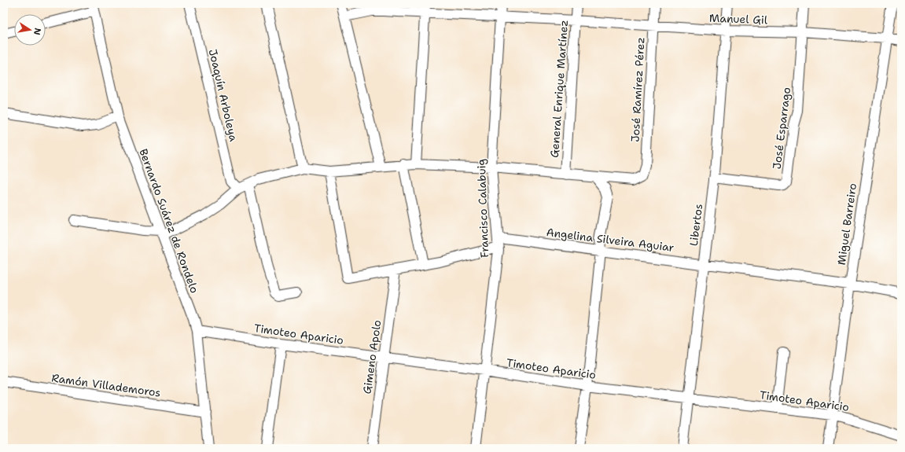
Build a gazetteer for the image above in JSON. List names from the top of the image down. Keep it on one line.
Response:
{"streets":{"street":["Manuel Gil","General Enrique Martínez","José Ramírez Pérez","Joaquín Arboleya","José Esparrago","Francisco Calabuig","Bernardo Suárez de Rondelo","Miguel Barreiro","Libertos","Angelina Silveira Aguiar","Timoteo Aparicio","Gimeno Apolo","Ramón Villademoros"]},"crossings":[["Manuel Gil","General Enrique Martínez"],["Manuel Gil","José Ramírez Pérez"],["Manuel Gil","José Esparrago"],["Manuel Gil","Francisco Calabuig"],["Manuel Gil","Miguel Barreiro"],["Manuel Gil","Libertos"],["José Esparrago","Libertos"],["Francisco Calabuig","Angelina Silveira Aguiar"],["Francisco Calabuig","Timoteo Aparicio"],["Bernardo Suárez de Rondelo","Timoteo Aparicio"],["Bernardo Suárez de Rondelo","Ramón Villademoros"],["Miguel Barreiro","Angelina Silveira Aguiar"],["Miguel Barreiro","Timoteo Aparicio"],["Libertos","Angelina Silveira Aguiar"],["Libertos","Timoteo Aparicio"],["Angelina Silveira Aguiar","Gimeno Apolo"],["Timoteo Aparicio","Gimeno Apolo"]],"north":"right"}
